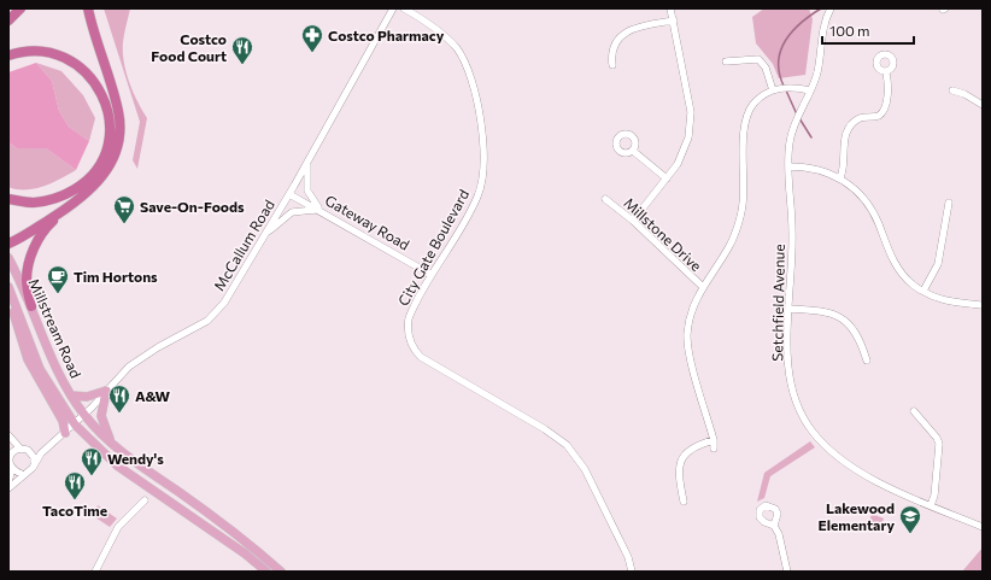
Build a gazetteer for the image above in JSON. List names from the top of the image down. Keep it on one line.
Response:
{"streets":{"main road":["Millstream Road"],"street":["Gateway Road","Millstone Drive","McCallum Road","City Gate Boulevard","Setchfield Avenue"]},"crossings":[["Gateway Road","McCallum Road"],["Gateway Road","City Gate Boulevard"],["McCallum Road","Millstream Road"]],"places":{"pharmacy":["Costco Pharmacy"],"restaurant":["Costco Food Court","A&W","Wendy's","TacoTime"],"supermarket":["Save-On-Foods"],"cafe":["Tim Hortons"],"school or university":["Lakewood Elementary"]},"scale_bar":"100 m"}
